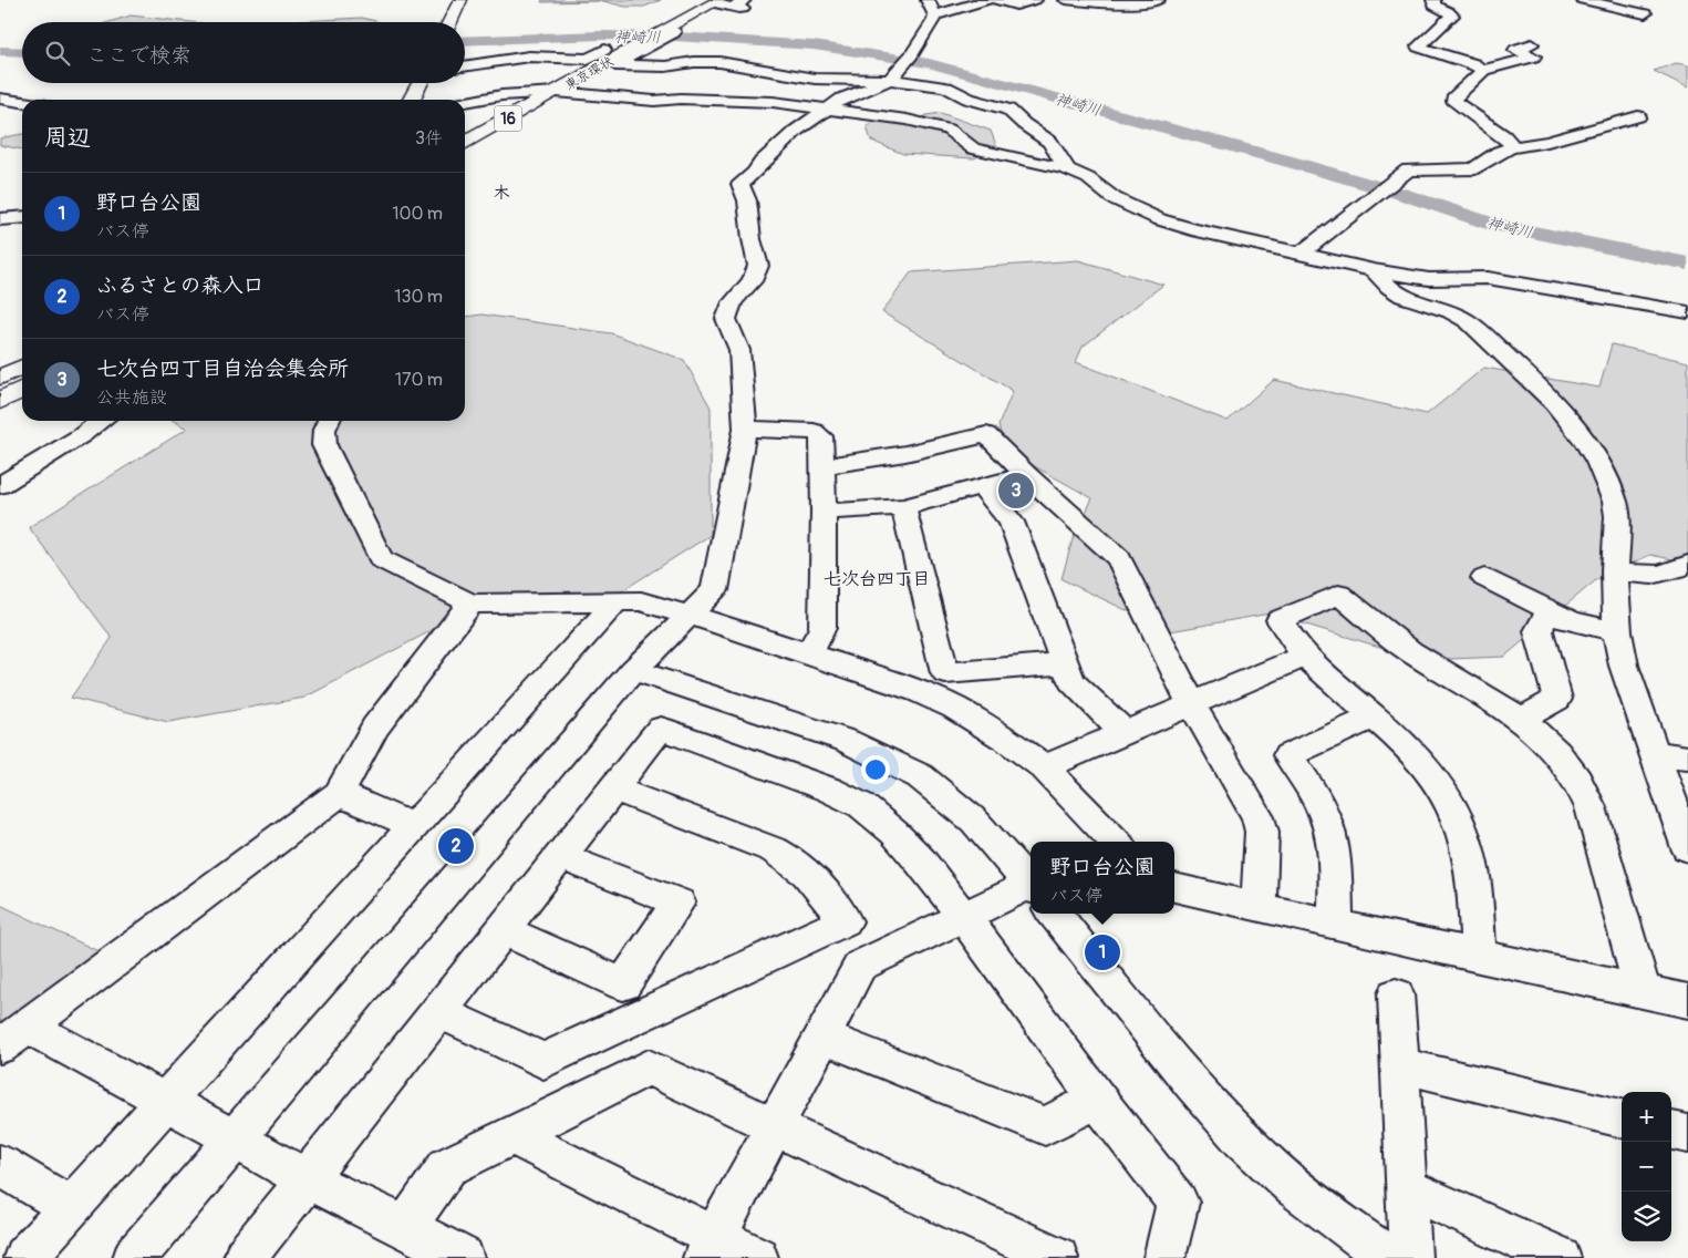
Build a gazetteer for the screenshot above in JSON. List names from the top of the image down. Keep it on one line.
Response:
{"streets":{"main road":["東京環状","16"]},"districts":["木","七次台四丁目"],"water":["神崎川"],"page":{"search":"ここで検索","heading":["周辺","3件"],"list":[{"mark":"1","name":"野口台公園","note":"バス停","value":"100 m"},{"mark":"2","name":"ふるさとの森入口","note":"バス停","value":"130 m"},{"mark":"3","name":"七次台四丁目自治会集会所","note":"公共施設","value":"170 m"}],"pins":["3","2","1"],"popup":["野口台公園","バス停"],"map_buttons":["+","−"]}}
